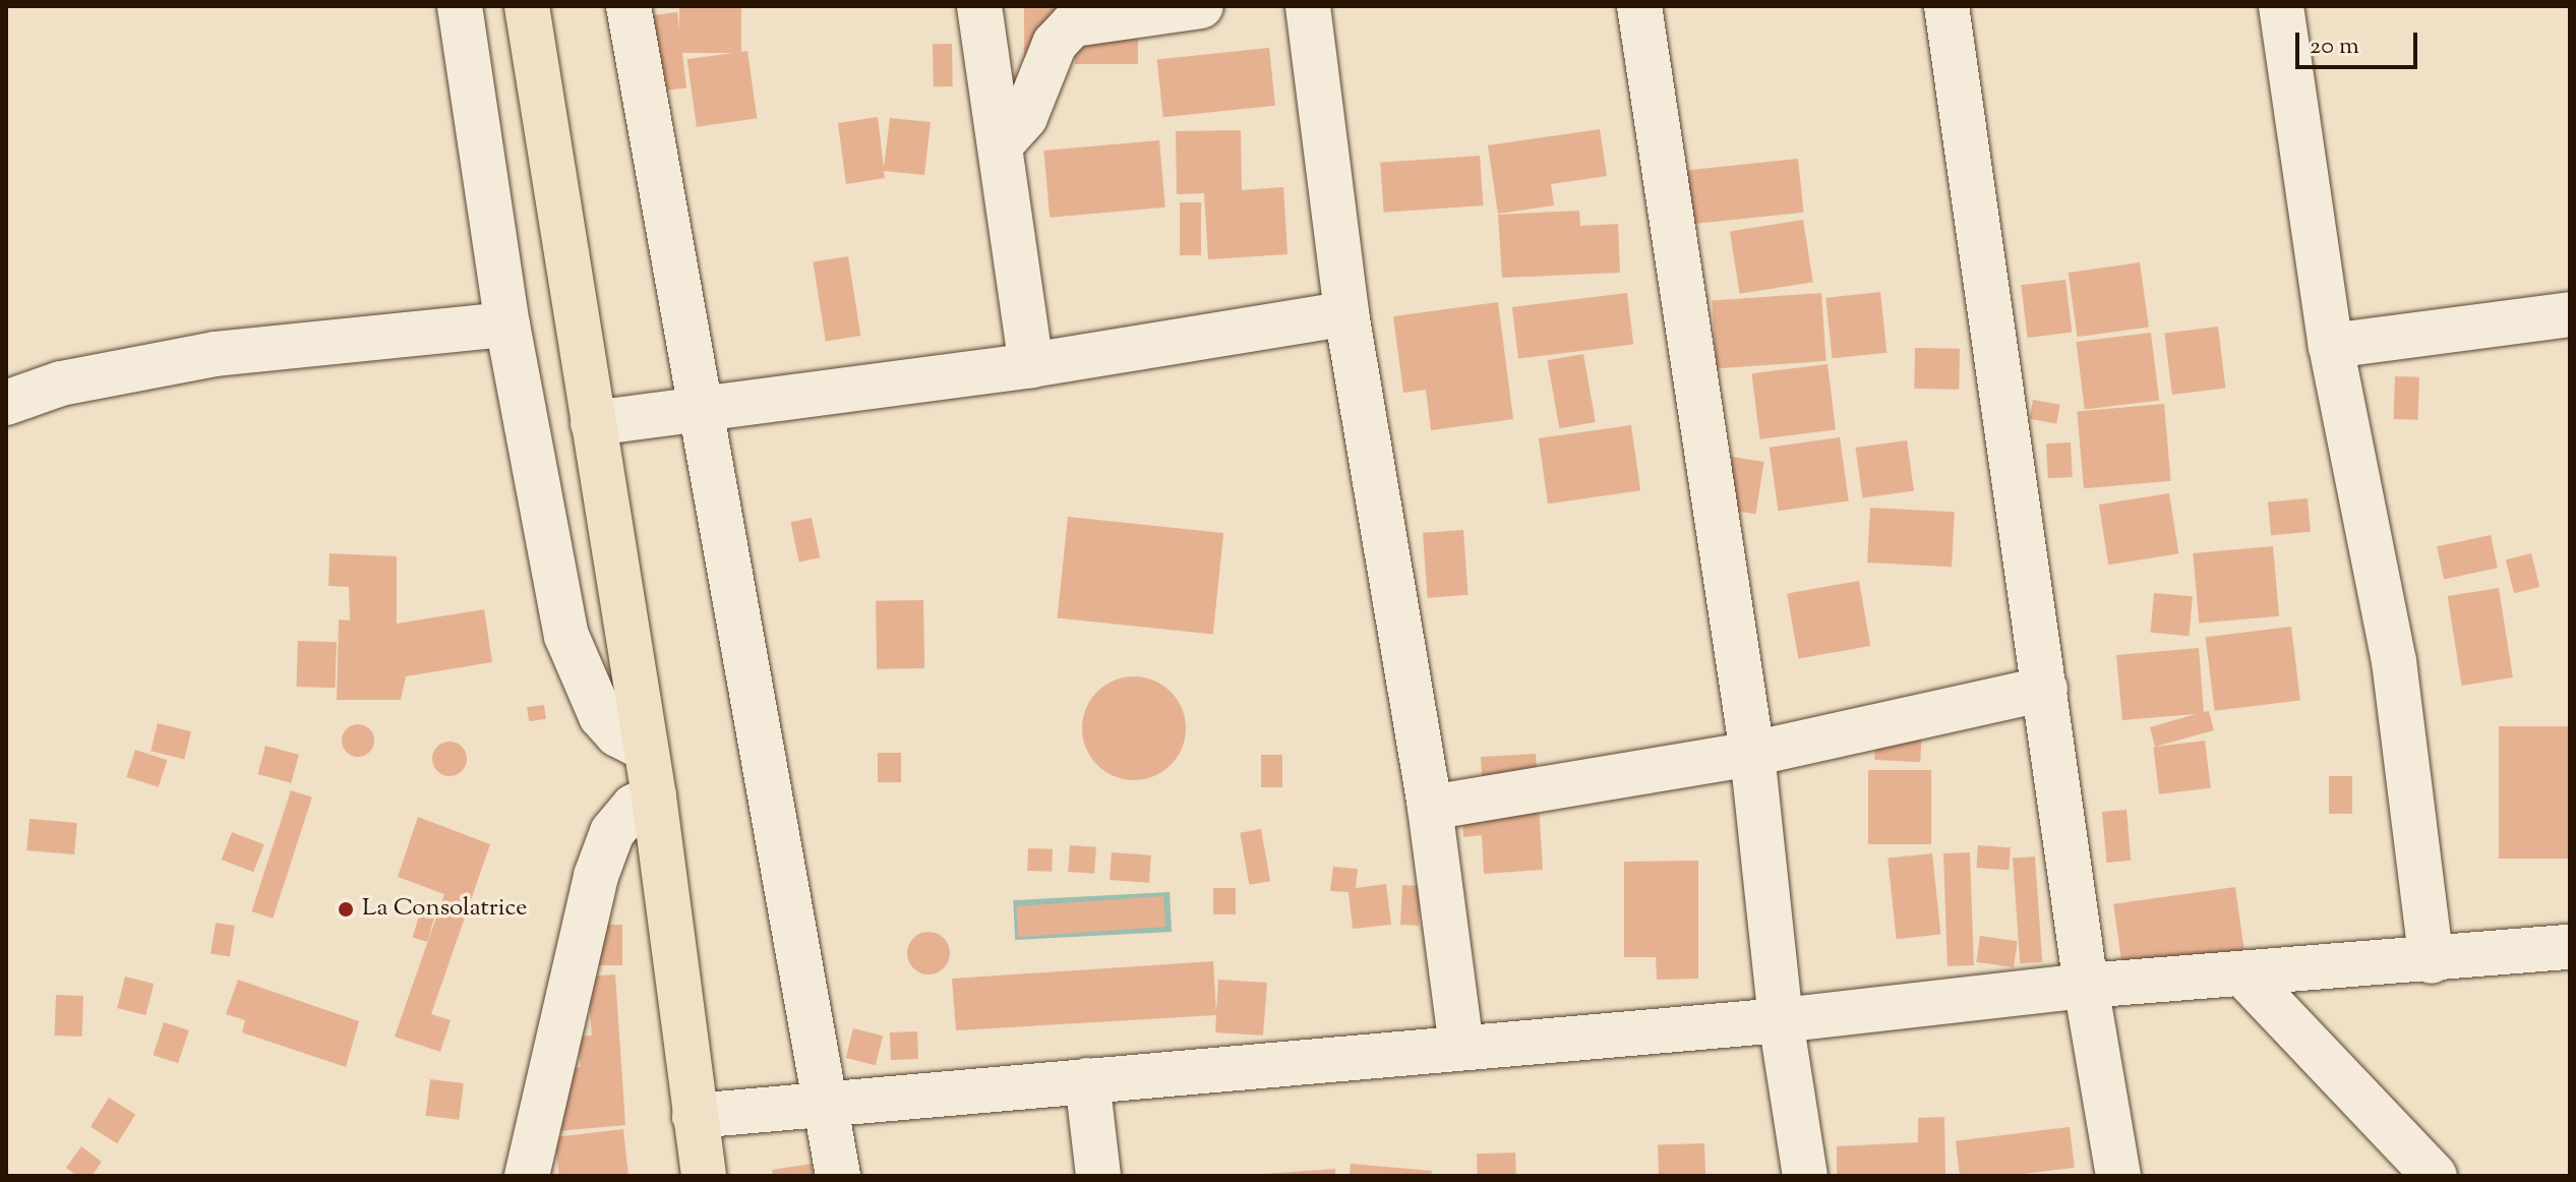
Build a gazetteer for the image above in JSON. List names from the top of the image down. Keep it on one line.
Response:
{"places":["La Consolatrice"],"scale_bar":"20 m"}
